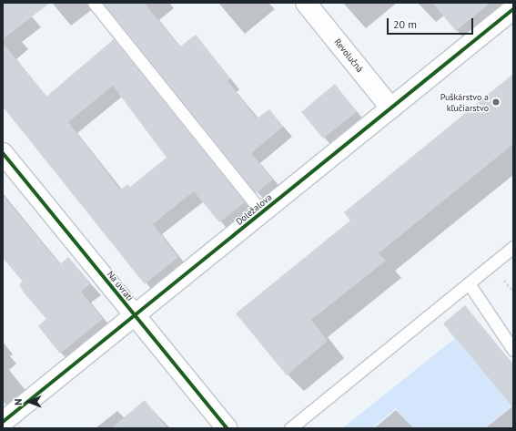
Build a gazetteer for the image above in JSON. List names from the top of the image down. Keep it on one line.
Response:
{"streets":{"street":["Revolučná","Doležalova","Na úvrati"]},"crossings":[["Revolučná","Doležalova"],["Doležalova","Na úvrati"]],"places":["Puškárstvo a kľučiarstvo"],"scale_bar":"20 m","north":"left"}
